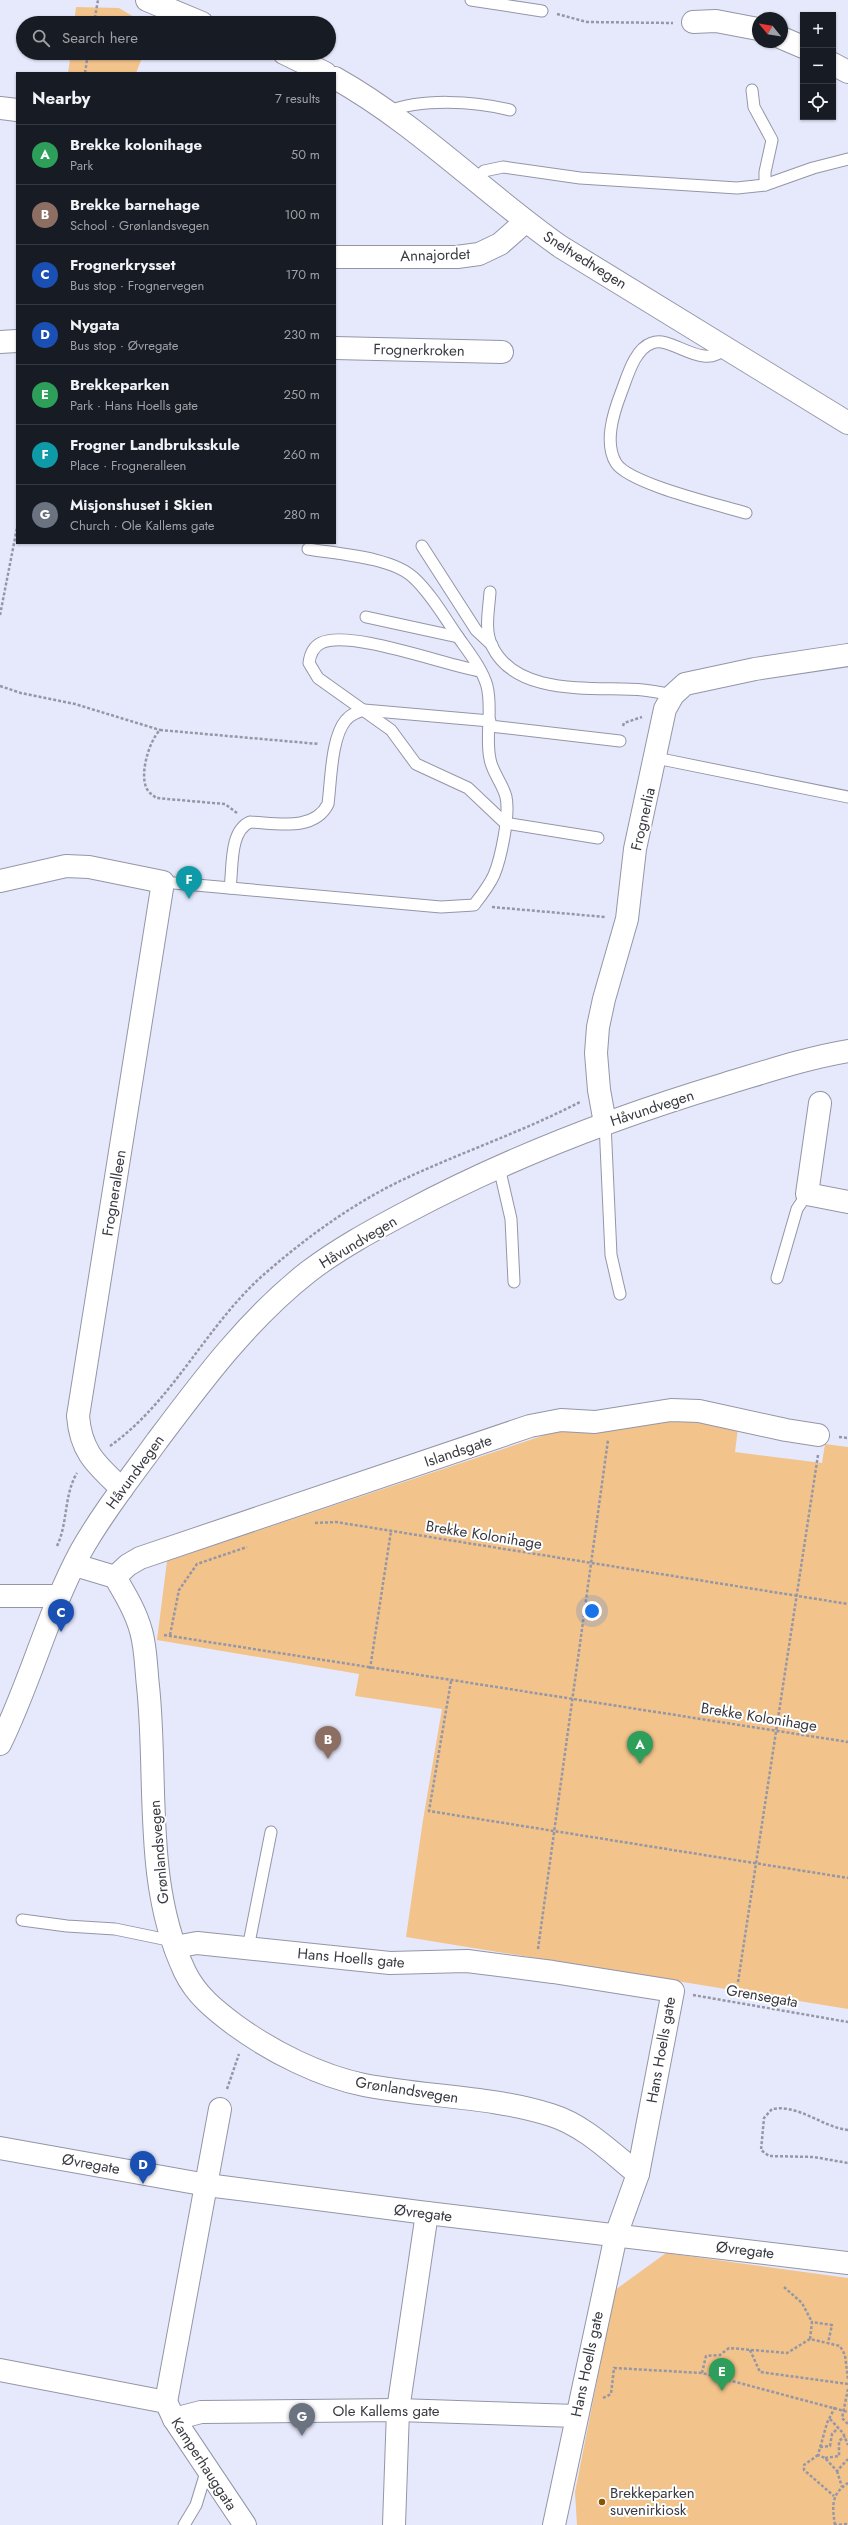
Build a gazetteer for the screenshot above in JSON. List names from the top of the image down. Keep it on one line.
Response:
{"streets":{"street":["Annajordet","Sneltvedtvegen","Frognerkroken","Frognerlia","Håvundvegen","Frogneralleen","Islandsgate","Grønlandsvegen","Hans Hoells gate","Øvregate","Ole Kallems gate","Kamperhauggata"],"path":["Brekke Kolonihage","Grensegata"]},"crossings":[["Annajordet","Sneltvedtvegen"],["Frognerlia","Håvundvegen"],["Håvundvegen","Frogneralleen"],["Islandsgate","Grønlandsvegen"],["Brekke Kolonihage","Grønlandsvegen"],["Grønlandsvegen","Hans Hoells gate"],["Hans Hoells gate","Grensegata"],["Hans Hoells gate","Øvregate"],["Hans Hoells gate","Ole Kallems gate"],["Ole Kallems gate","Kamperhauggata"]],"places":["Brekkeparken suvenirkiosk"],"north":"top left","page":{"map_buttons":["+","−"],"search":"Search here","heading":["Nearby","7 results"],"list":[{"mark":"A","name":"Brekke kolonihage","note":"Park","value":"50 m"},{"mark":"B","name":"Brekke barnehage","note":"School · Grønlandsvegen","value":"100 m"},{"mark":"C","name":"Frognerkrysset","note":"Bus stop · Frognervegen","value":"170 m"},{"mark":"D","name":"Nygata","note":"Bus stop · Øvregate","value":"230 m"},{"mark":"E","name":"Brekkeparken","note":"Park · Hans Hoells gate","value":"250 m"},{"mark":"F","name":"Frogner Landbruksskule","note":"Place · Frogneralleen","value":"260 m"},{"mark":"G","name":"Misjonshuset i Skien","note":"Church · Ole Kallems gate","value":"280 m"}],"pins":["F","C","B","A","D","E","G"]}}
